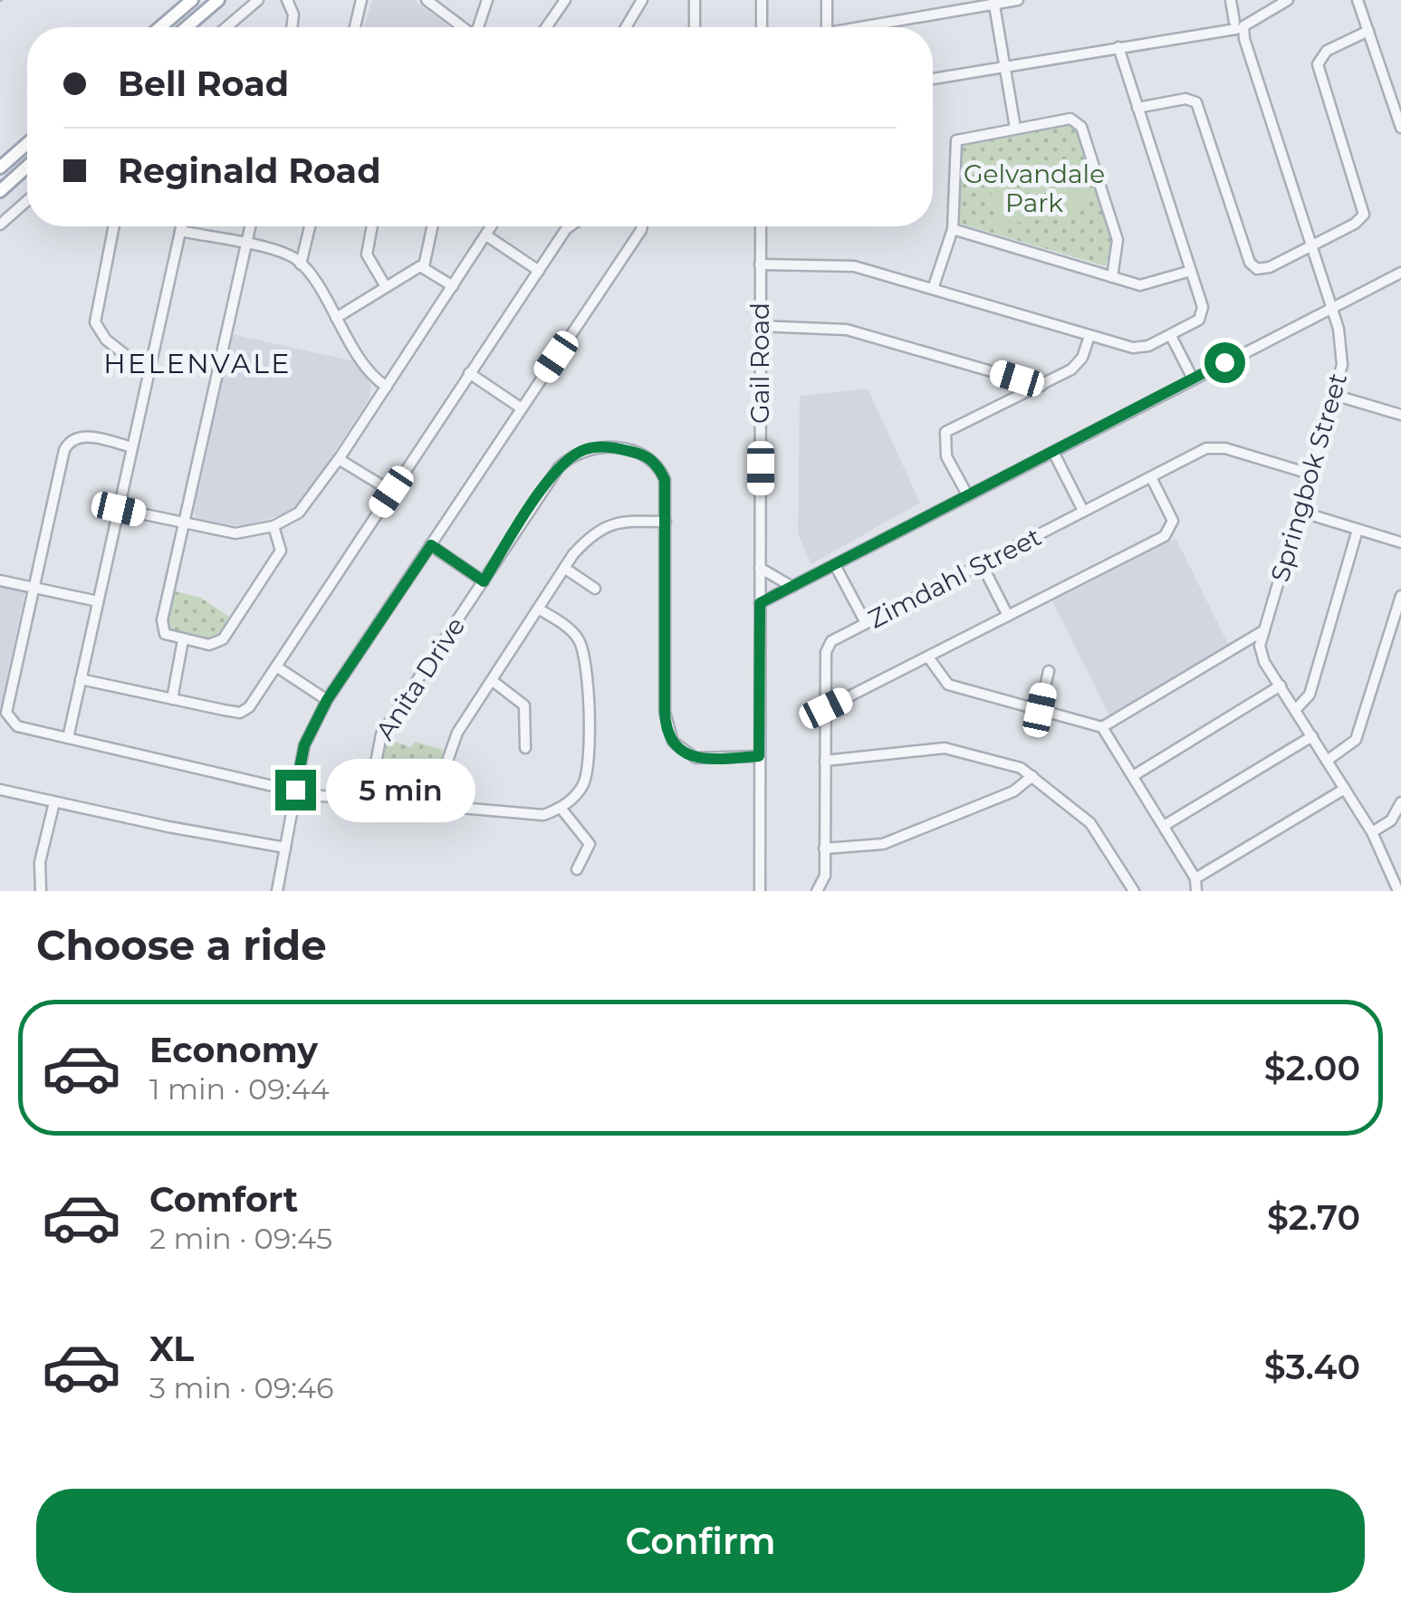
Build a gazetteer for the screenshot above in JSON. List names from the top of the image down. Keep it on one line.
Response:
{"streets":{"street":["Gail Road","Springbok Street","Zimdahl Street","Anita Drive"]},"crossings":[["Gail Road","Anita Drive"],["Springbok Street","Zimdahl Street"]],"districts":["HELENVALE"],"parks":["Gelvandale Park"],"page":{"banner":["Bell Road","Reginald Road"],"bubble":"5 min","heading":"Choose a ride","list":[{"name":"Economy","note":"1 min · 09:44","value":"$2.00"},{"name":"Comfort","note":"2 min · 09:45","value":"$2.70"},{"name":"XL","note":"3 min · 09:46","value":"$3.40"}],"buttons":"Confirm"}}
